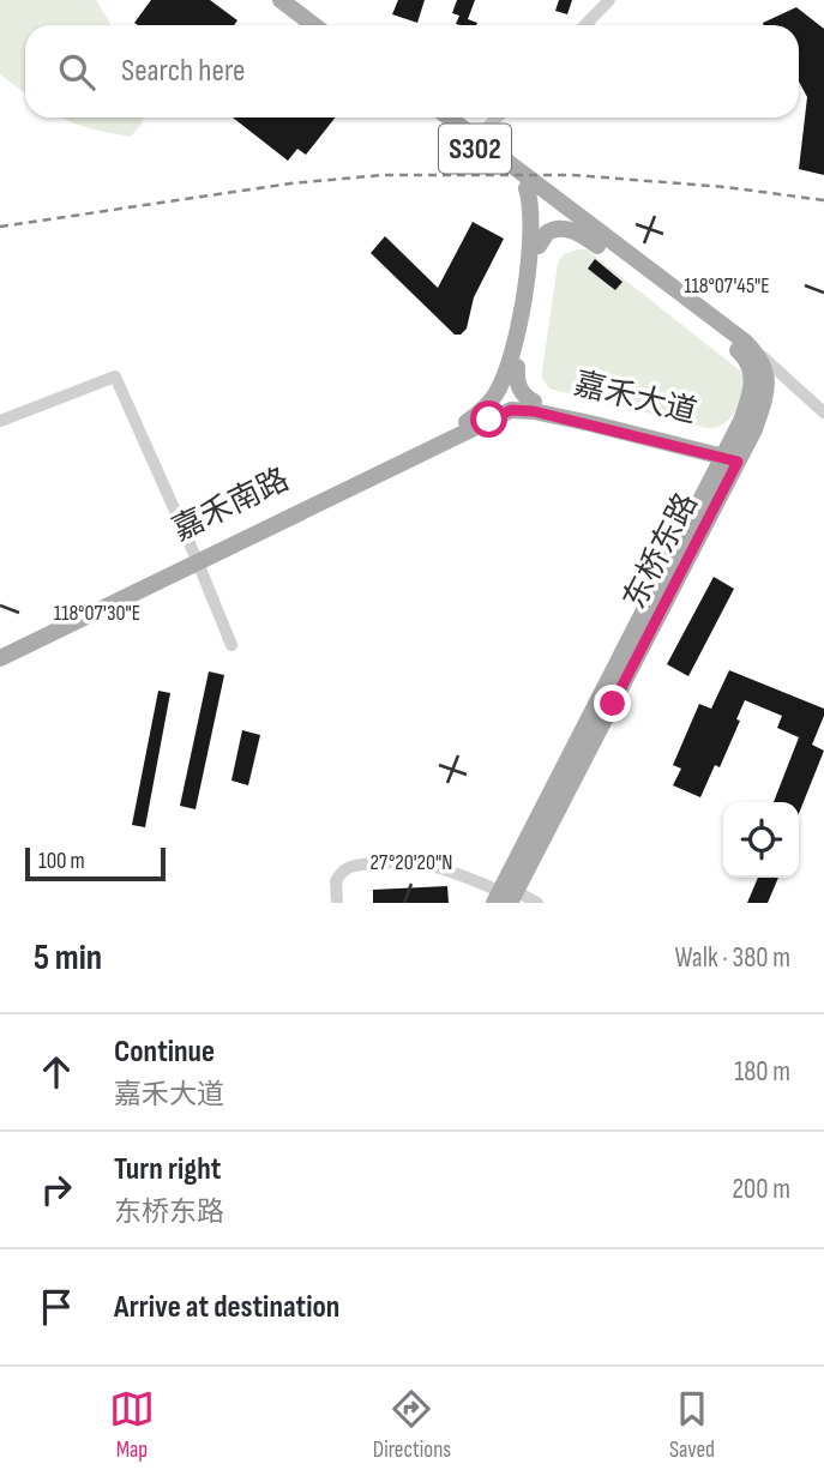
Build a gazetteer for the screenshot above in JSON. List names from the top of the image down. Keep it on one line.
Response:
{"streets":{"main road":["S302","嘉禾大道","嘉禾南路","东桥东路"]},"crossings":[["嘉禾大道","嘉禾南路"],["嘉禾大道","东桥东路"]],"scale_bar":"100 m","page":{"search":"Search here","scale":"100 m","heading":["5 min","Walk · 380 m"],"list":[["Continue","嘉禾大道","180 m"],["Turn right","东桥东路","200 m"],"Arrive at destination"],"nav":["Map","Directions","Saved"]},"coordinates":["118°07'45\"E","118°07'30\"E","27°20'20\"N"]}
